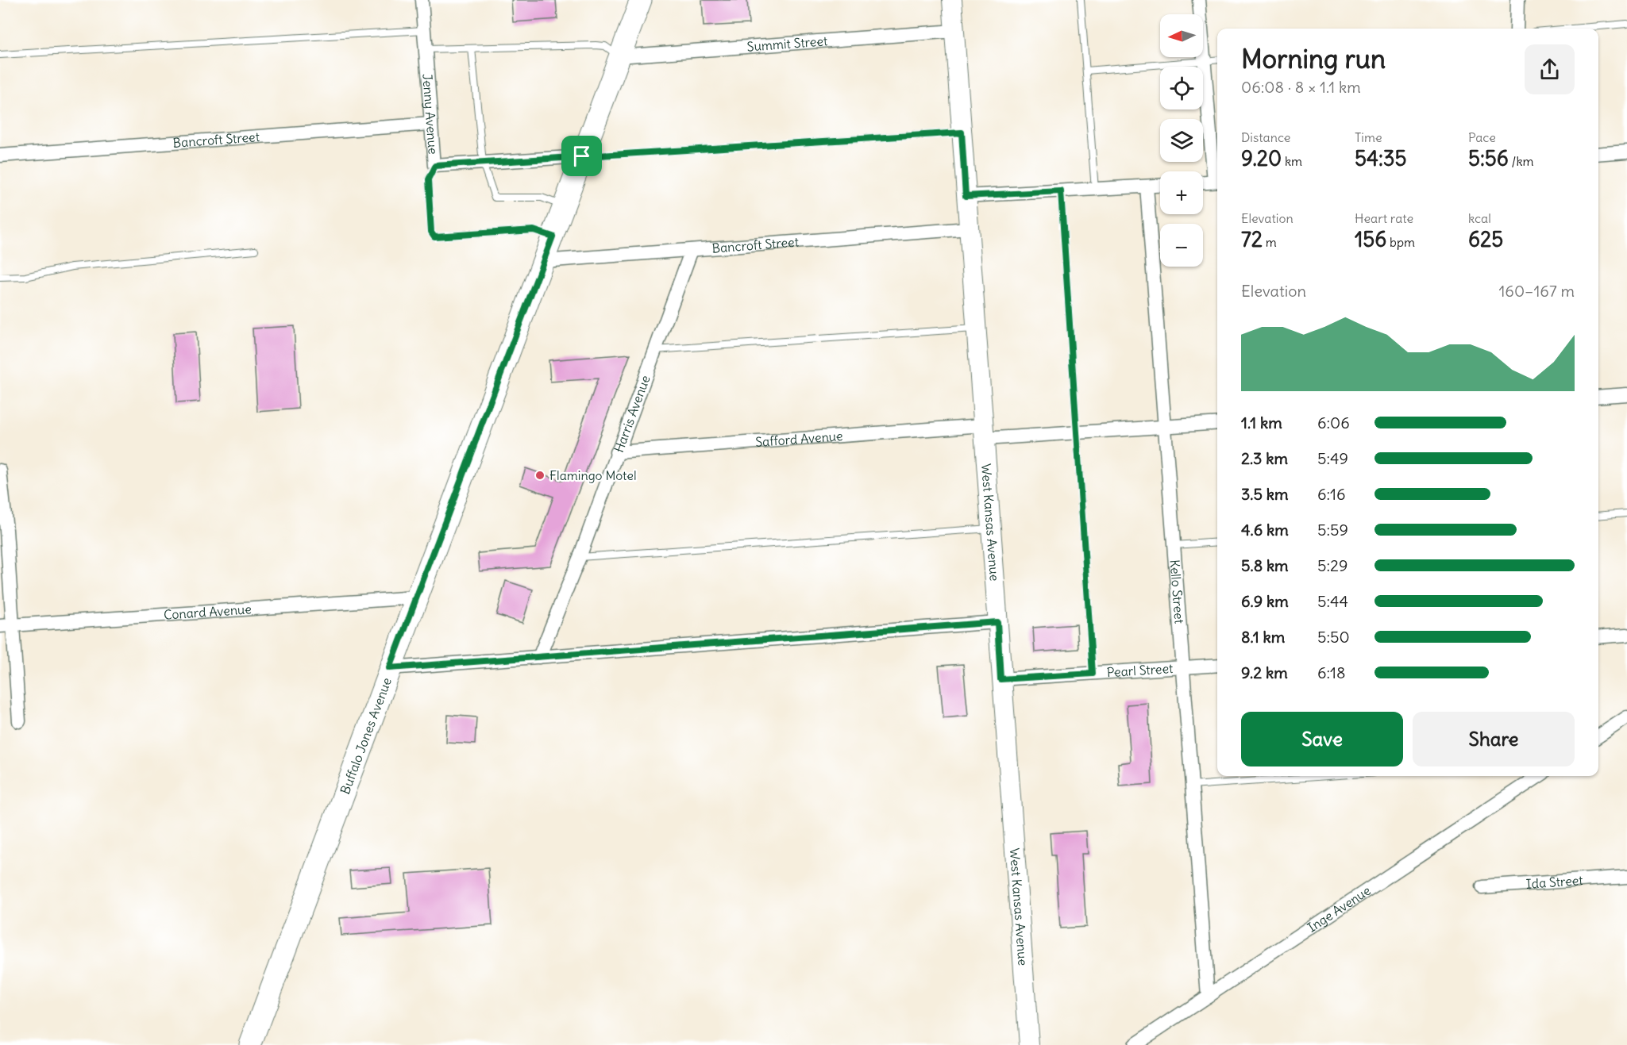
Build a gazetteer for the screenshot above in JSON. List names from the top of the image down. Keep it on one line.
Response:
{"streets":{"main road":["Buffalo Jones Avenue"],"street":["Summit Street","Jenny Avenue","Bancroft Street","Harris Avenue","Safford Avenue","West Kansas Avenue","Kello Street","Conard Avenue","Pearl Street","Ida Street","Inge Avenue"]},"crossings":[["Summit Street","West Kansas Avenue"],["Summit Street","Buffalo Jones Avenue"],["Jenny Avenue","Bancroft Street"],["Jenny Avenue","Buffalo Jones Avenue"],["Bancroft Street","Harris Avenue"],["Bancroft Street","West Kansas Avenue"],["Bancroft Street","Buffalo Jones Avenue"],["Harris Avenue","Safford Avenue"],["Safford Avenue","West Kansas Avenue"],["Safford Avenue","Kello Street"],["West Kansas Avenue","Pearl Street"],["Kello Street","Pearl Street"],["Kello Street","Inge Avenue"],["Conard Avenue","Buffalo Jones Avenue"]],"places":["Flamingo Motel"],"north":"left","page":{"map_buttons":["+","−"],"heading":["Morning run","06:08 · 8 × 1.1 km"],"stats":[["Distance","9.20 km"],["Time","54:35"],["Pace","5:56 /km"],["Elevation","72 m"],["Heart rate","156 bpm"],["kcal","625"]],"chart":["Elevation","160–167 m"],"list":[{"name":"1.1 km","note":"6:06"},{"name":"2.3 km","note":"5:49"},{"name":"3.5 km","note":"6:16"},{"name":"4.6 km","note":"5:59"},{"name":"5.8 km","note":"5:29"},{"name":"6.9 km","note":"5:44"},{"name":"8.1 km","note":"5:50"},{"name":"9.2 km","note":"6:18"}],"buttons":["Save","Share"]}}
